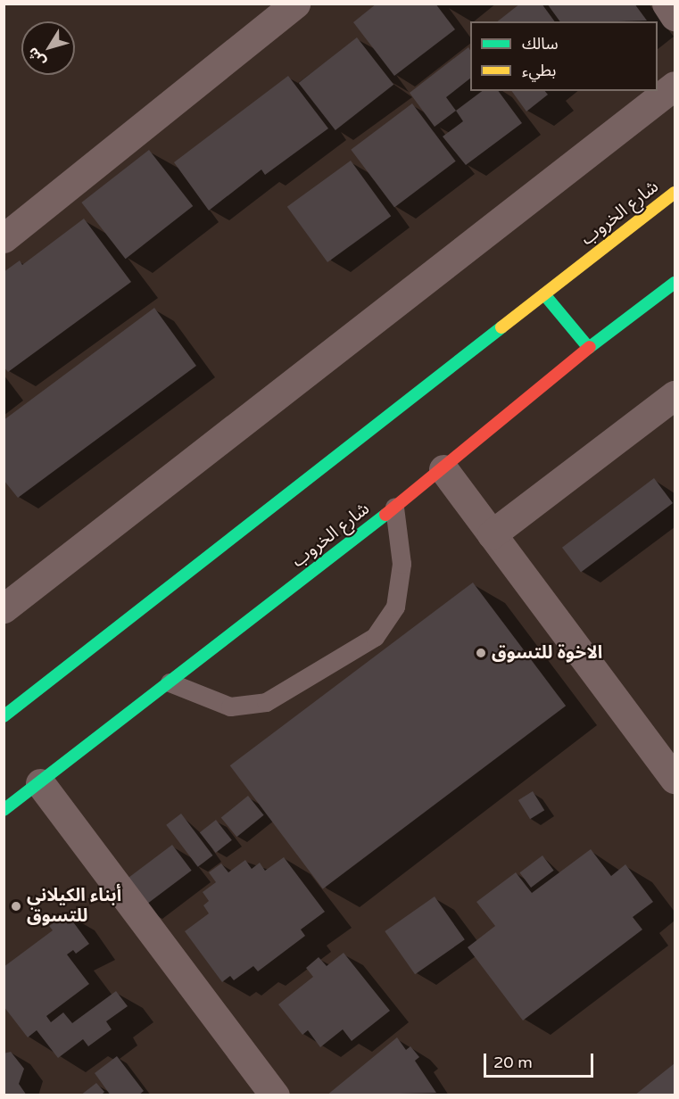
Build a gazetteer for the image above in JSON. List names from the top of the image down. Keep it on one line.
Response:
{"streets":{"main road":["شارع الخروب"]},"places":["الاخوة للتسوق","أبناء الكيلاني للتسوق"],"legend":["سالك","بطيء"],"scale_bar":"20 m","north":"bottom left"}
